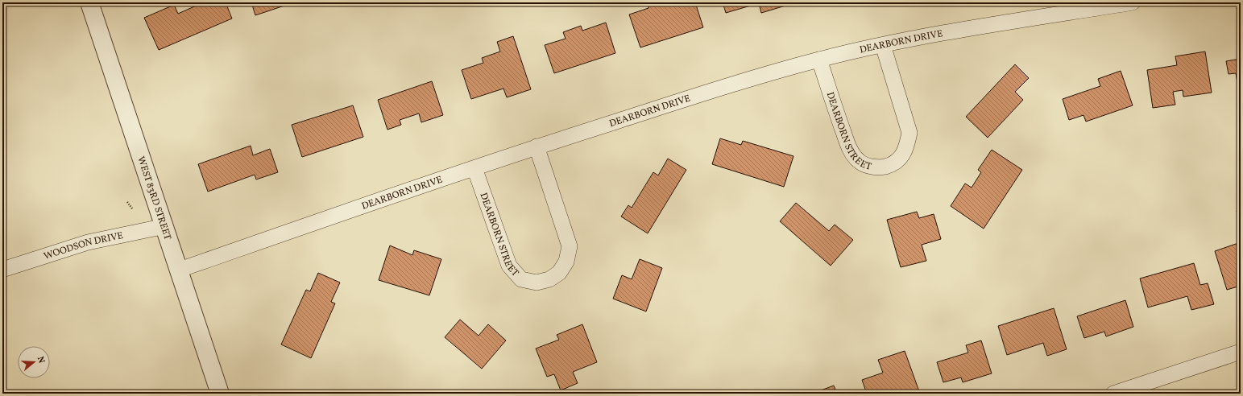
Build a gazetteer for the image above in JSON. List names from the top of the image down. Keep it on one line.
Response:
{"streets":{"street":["DEARBORN DRIVE","DEARBORN STREET","WEST 83RD STREET","WOODSON DRIVE"]},"crossings":[["DEARBORN DRIVE","DEARBORN STREET"],["DEARBORN DRIVE","WEST 83RD STREET"],["WEST 83RD STREET","WOODSON DRIVE"]],"north":"right"}
